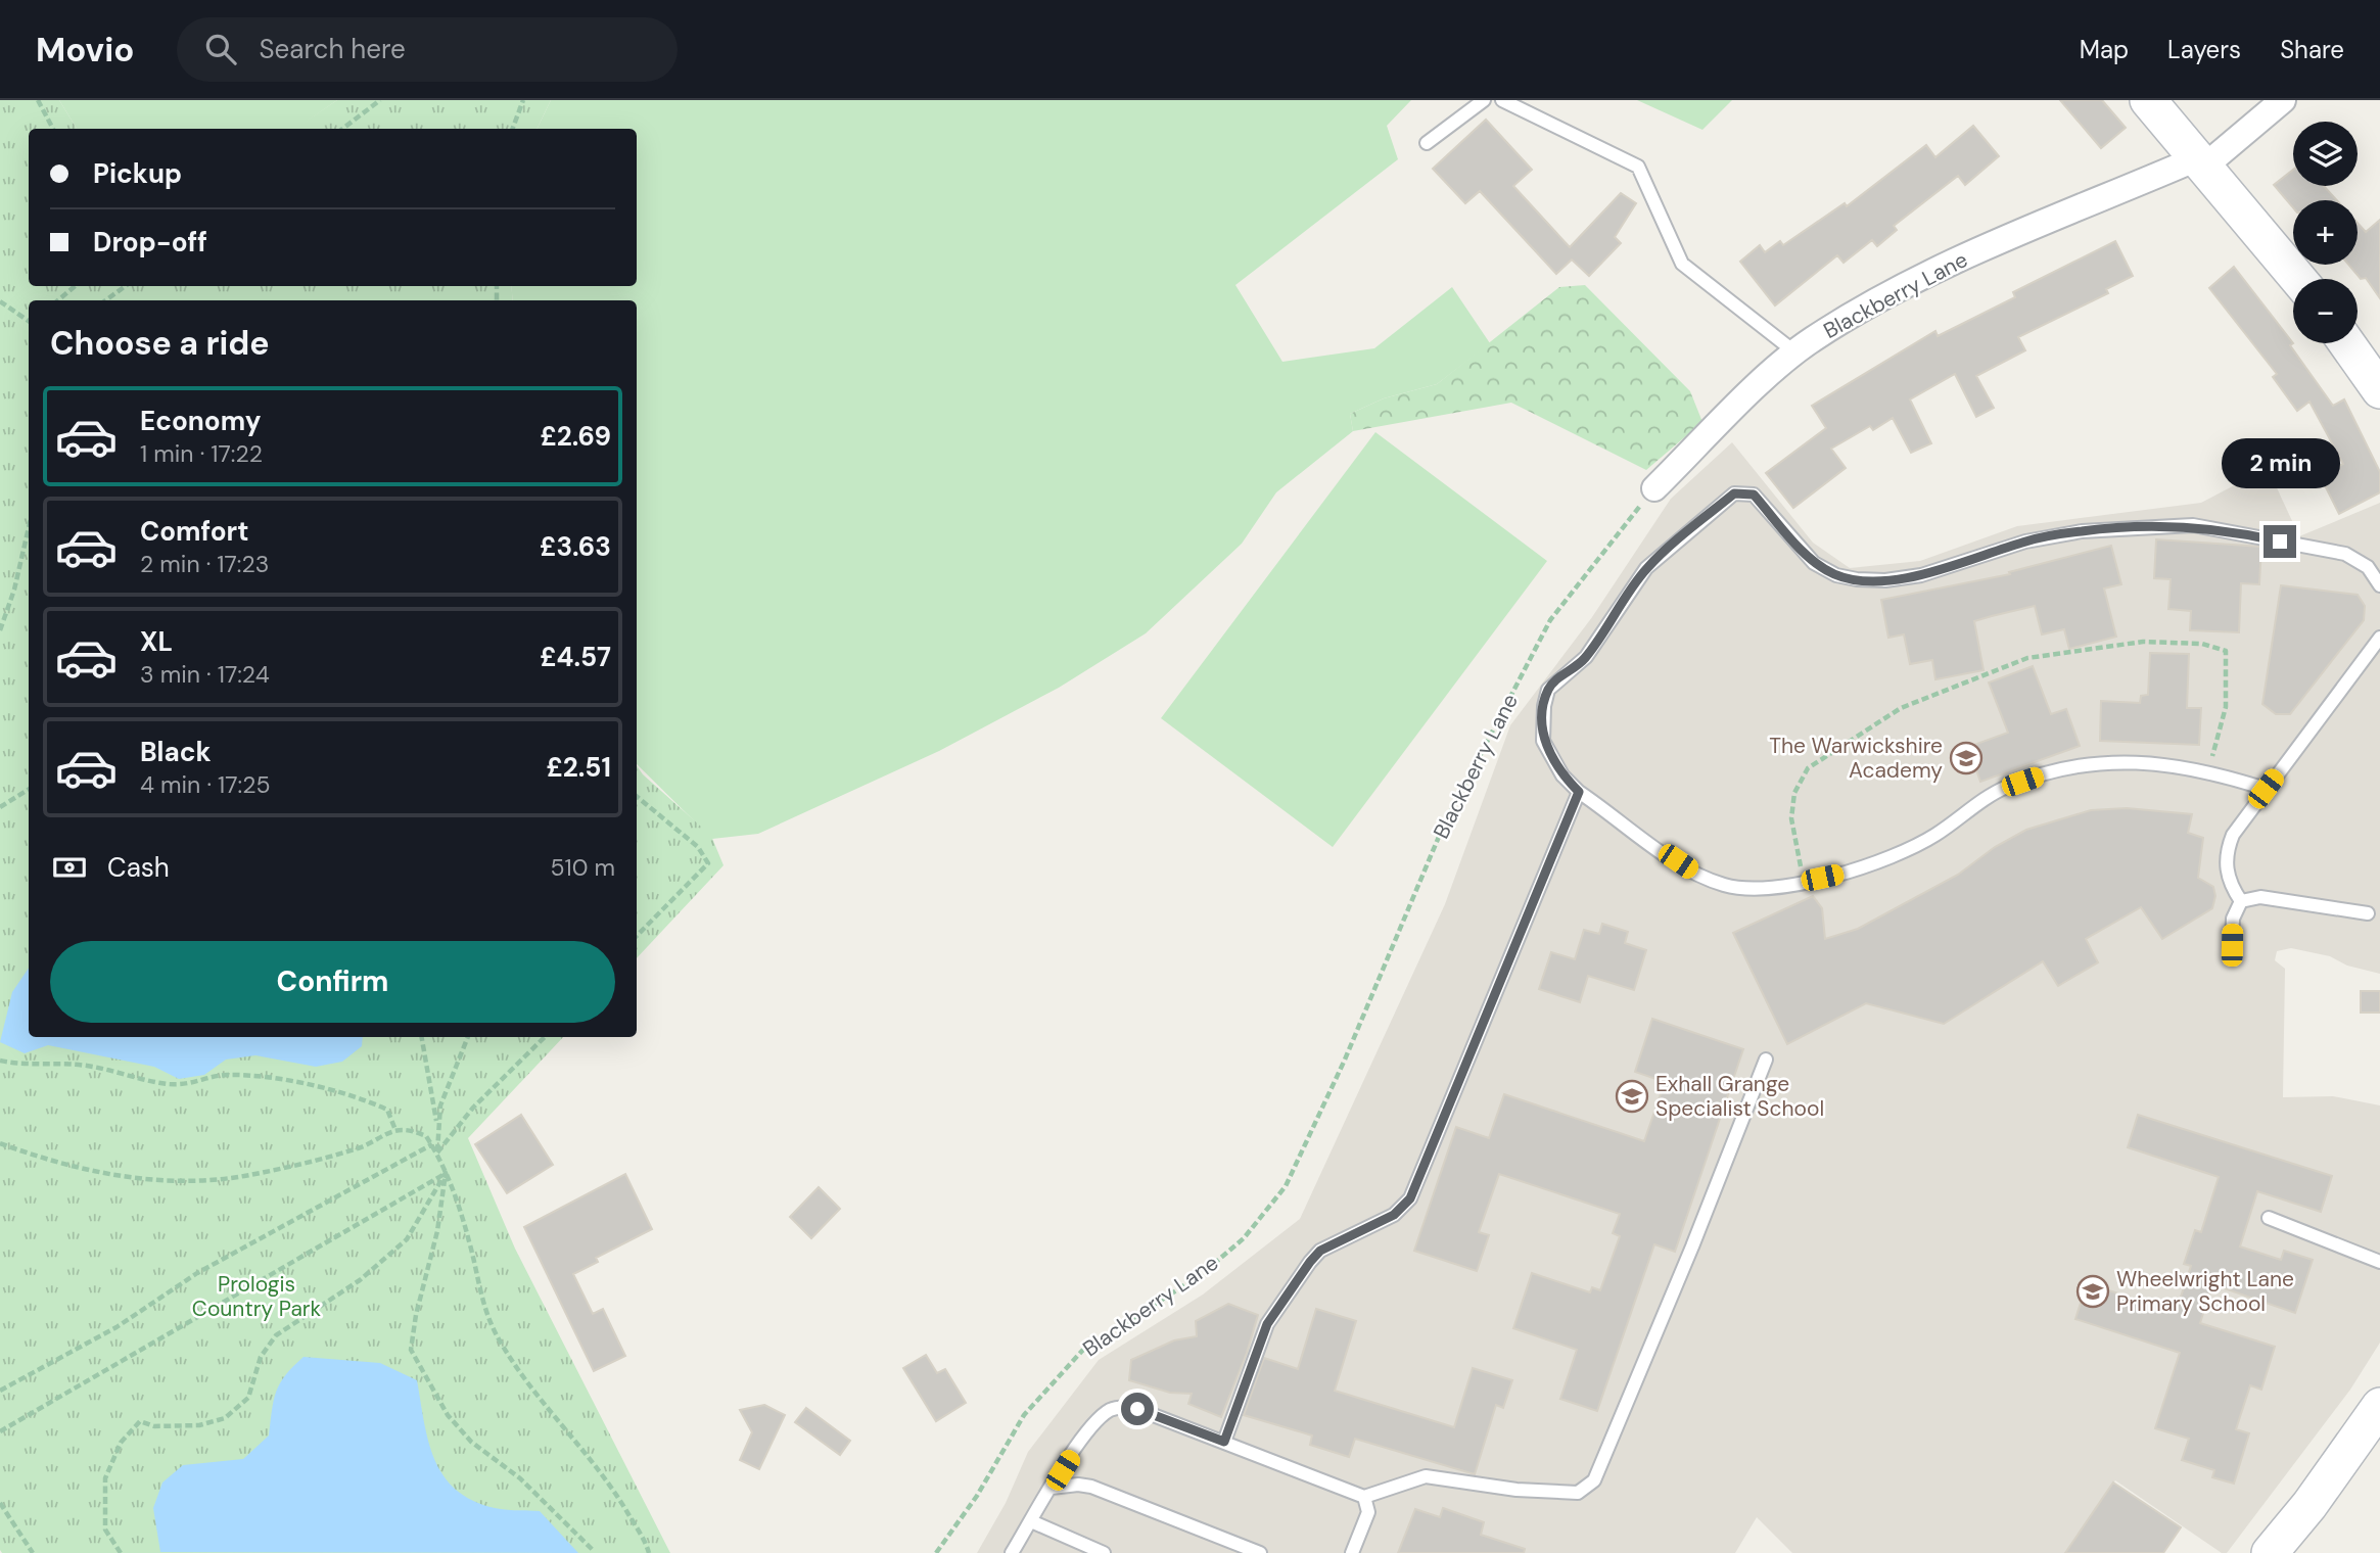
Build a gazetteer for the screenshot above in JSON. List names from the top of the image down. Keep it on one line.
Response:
{"streets":{"street":["Blackberry Lane"]},"parks":["Prologis Country Park"],"places":{"school or university":["The Warwickshire Academy","Exhall Grange Specialist School","Wheelwright Lane Primary School"]},"page":{"header":"Movio","search":"Search here","nav":["Map","Layers","Share"],"map_buttons":["+","−"],"banner":["Pickup","Drop-off"],"heading":"Choose a ride","list":[{"name":"Economy","note":"1 min · 17:22","value":"£2.69"},{"name":"Comfort","note":"2 min · 17:23","value":"£3.63"},{"name":"XL","note":"3 min · 17:24","value":"£4.57"},{"name":"Black","note":"4 min · 17:25","value":"£2.51"}],"bubble":"2 min","pay":["Cash","510 m"],"buttons":"Confirm"}}
